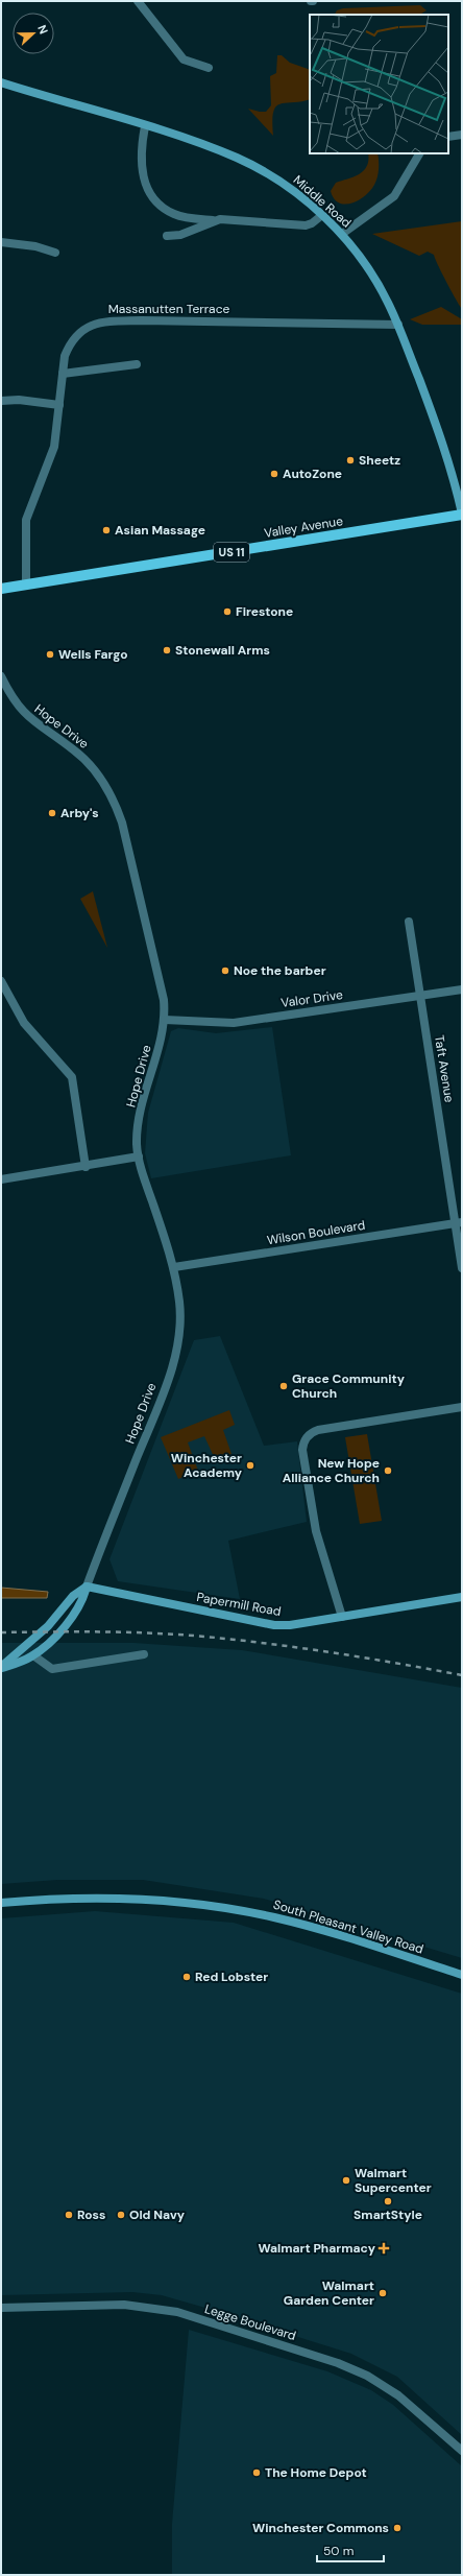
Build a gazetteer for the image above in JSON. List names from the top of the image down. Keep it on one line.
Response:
{"streets":{"main road":["Middle Road","Valley Avenue","US 11","Papermill Road","South Pleasant Valley Road"],"street":["Massanutten Terrace","Hope Drive","Valor Drive","Taft Avenue","Wilson Boulevard","Legge Boulevard"]},"crossings":[["Middle Road","Massanutten Terrace"],["Middle Road","Valley Avenue"],["Massanutten Terrace","Valley Avenue"],["Hope Drive","Valor Drive"],["Hope Drive","Wilson Boulevard"],["Hope Drive","Papermill Road"],["Valor Drive","Taft Avenue"],["Taft Avenue","Wilson Boulevard"]],"places":{"other":["Sheetz","AutoZone","Asian Massage","Firestone","Stonewall Arms","Wells Fargo","Arby's","Noe the barber","Grace Community Church","Winchester Academy","New Hope Alliance Church","Red Lobster","Walmart Supercenter","SmartStyle","Ross","Old Navy","Walmart Garden Center","The Home Depot","Winchester Commons"],"health":["Walmart Pharmacy"]},"scale_bar":"50 m","north":"right"}
